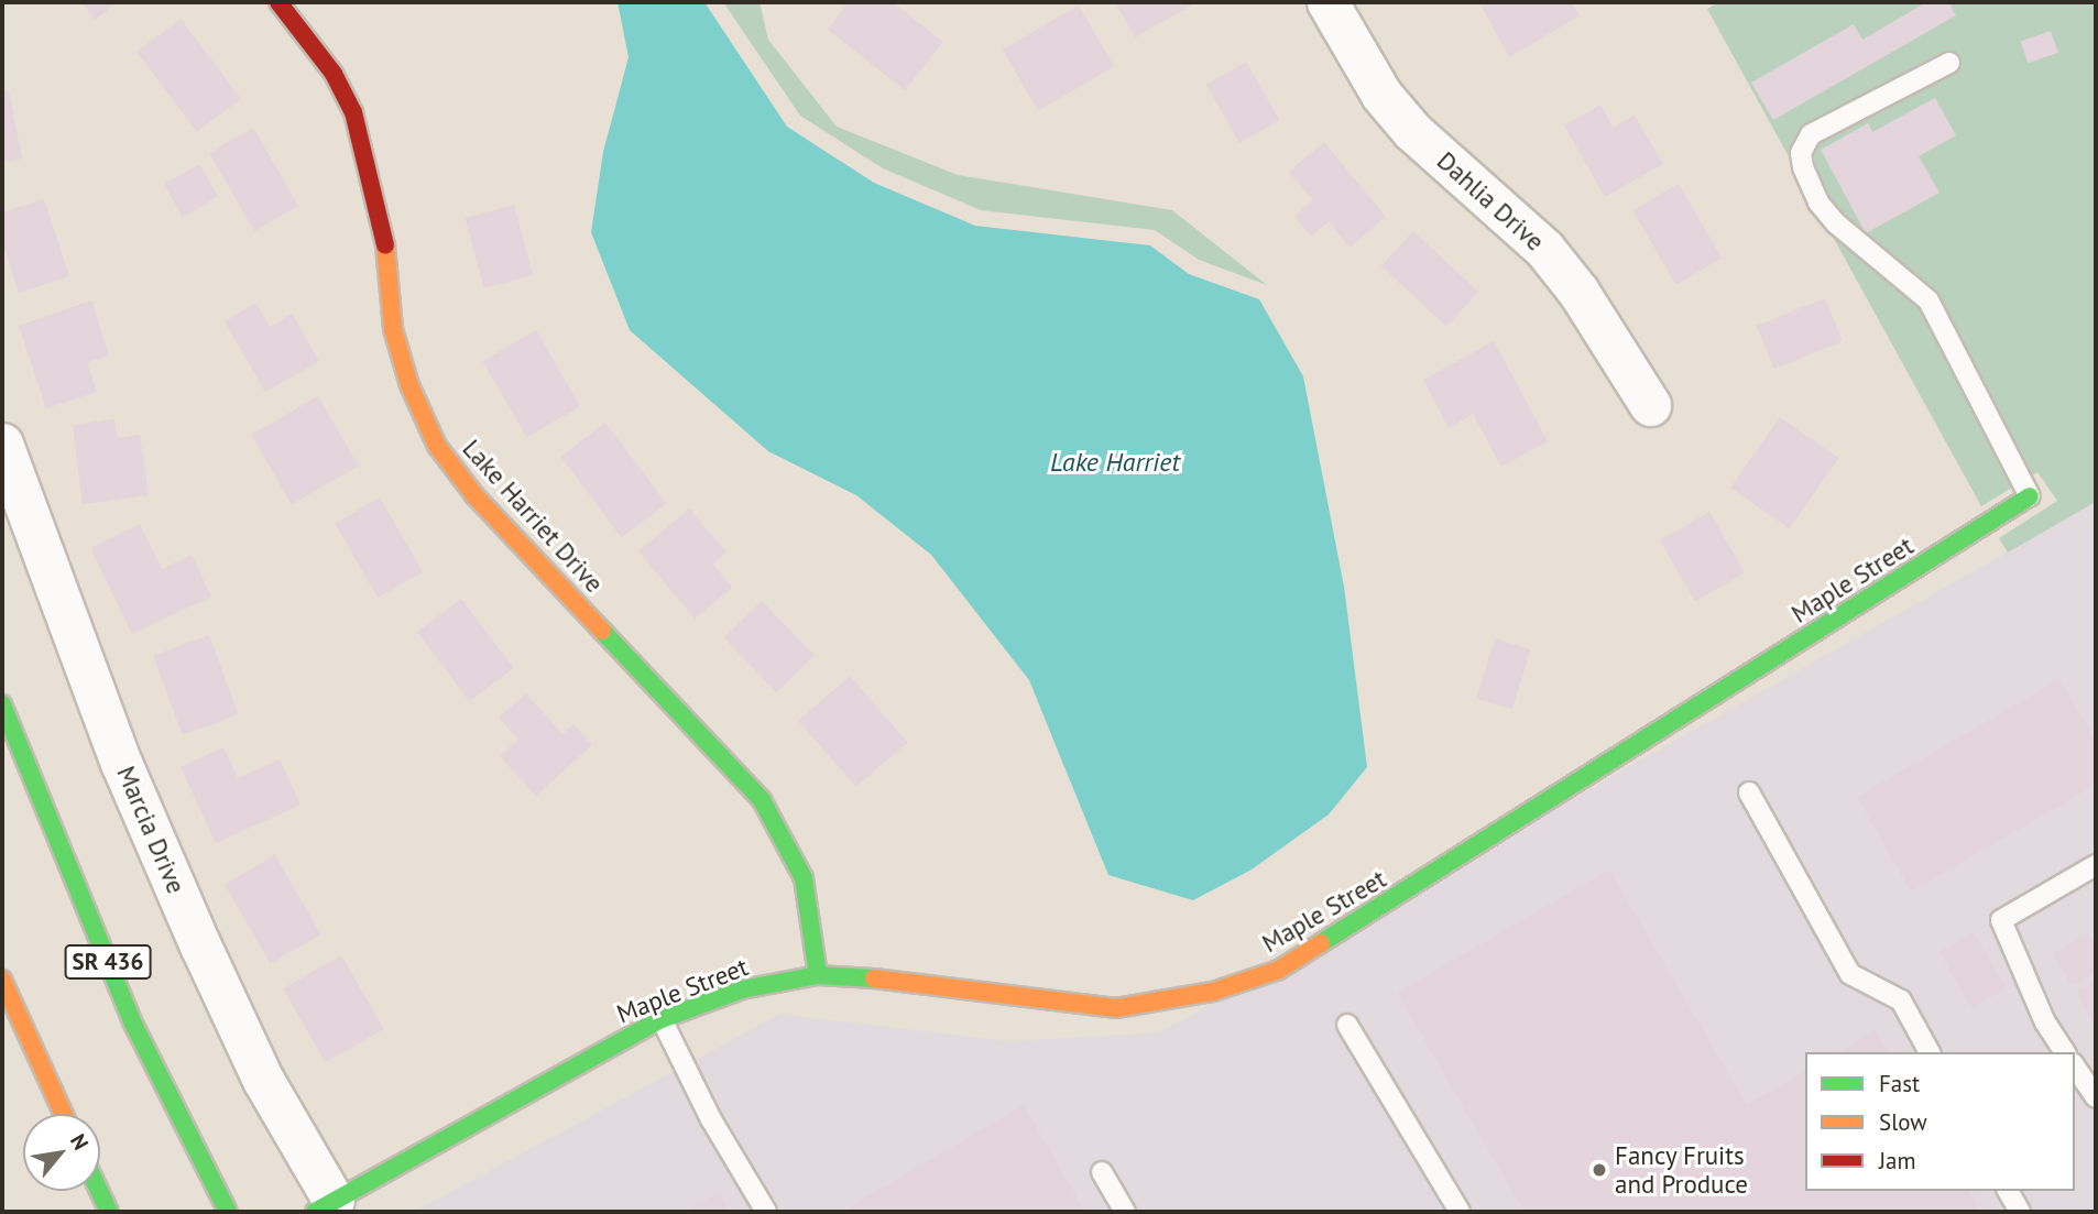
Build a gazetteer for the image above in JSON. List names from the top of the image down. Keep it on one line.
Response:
{"streets":{"street":["Dahlia Drive","Lake Harriet Drive","Maple Street","Marcia Drive","SR 436"]},"crossings":[["Lake Harriet Drive","Maple Street"],["Maple Street","Marcia Drive"]],"water":["Lake Harriet"],"places":["Fancy Fruits and Produce"],"legend":["Fast","Slow","Jam"],"north":"top right"}
